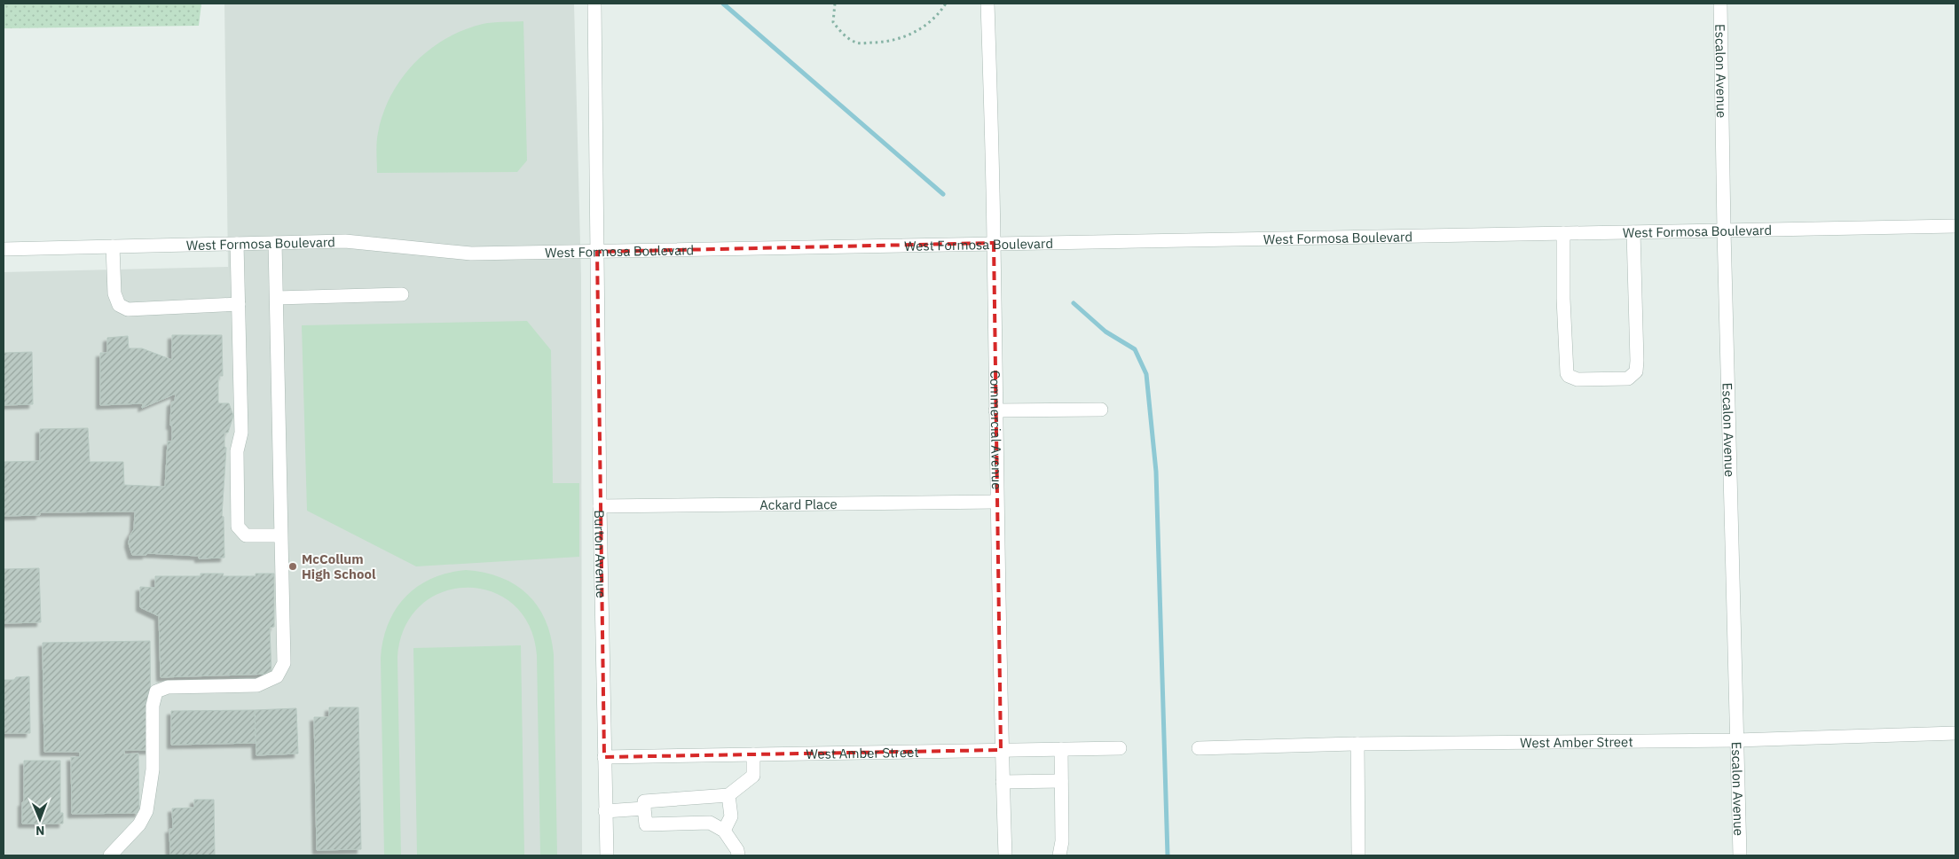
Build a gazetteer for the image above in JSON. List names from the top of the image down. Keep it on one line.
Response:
{"streets":{"street":["Escalon Avenue","West Formosa Boulevard","Commercial Avenue","Ackard Place","Burton Avenue","West Amber Street"]},"crossings":[["Escalon Avenue","West Formosa Boulevard"],["Escalon Avenue","West Amber Street"],["West Formosa Boulevard","Commercial Avenue"],["West Formosa Boulevard","Burton Avenue"],["Commercial Avenue","Ackard Place"],["Commercial Avenue","West Amber Street"],["Ackard Place","Burton Avenue"],["Burton Avenue","West Amber Street"]],"places":["McCollum High School"],"north":"bottom"}
